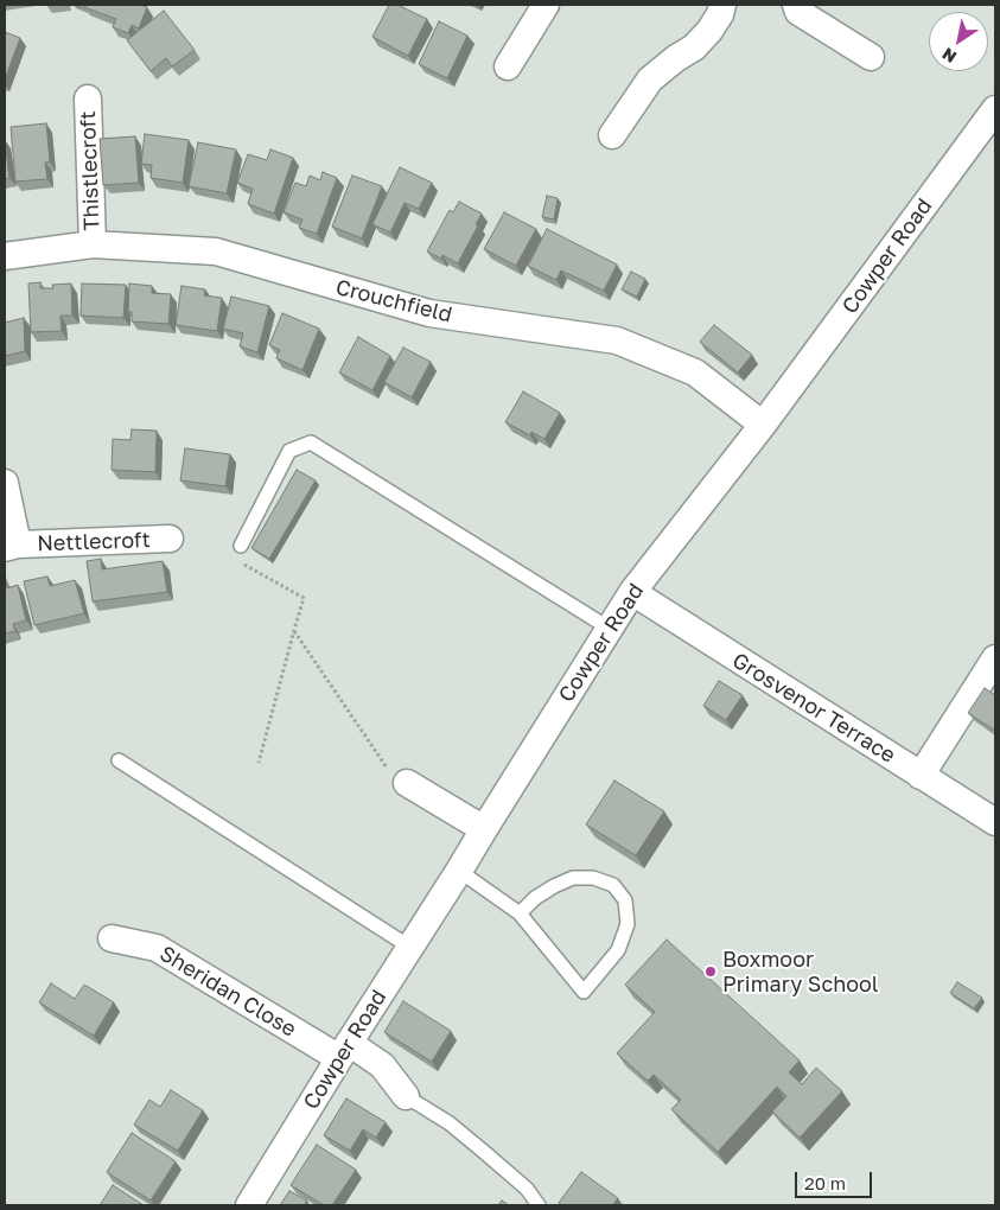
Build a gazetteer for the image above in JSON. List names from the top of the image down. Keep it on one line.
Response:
{"streets":{"street":["Thistlecroft","Cowper Road","Crouchfield","Nettlecroft","Grosvenor Terrace","Sheridan Close"]},"crossings":[["Thistlecroft","Crouchfield"],["Cowper Road","Crouchfield"],["Cowper Road","Grosvenor Terrace"],["Cowper Road","Sheridan Close"]],"places":["Boxmoor Primary School"],"scale_bar":"20 m","north":"bottom left"}
